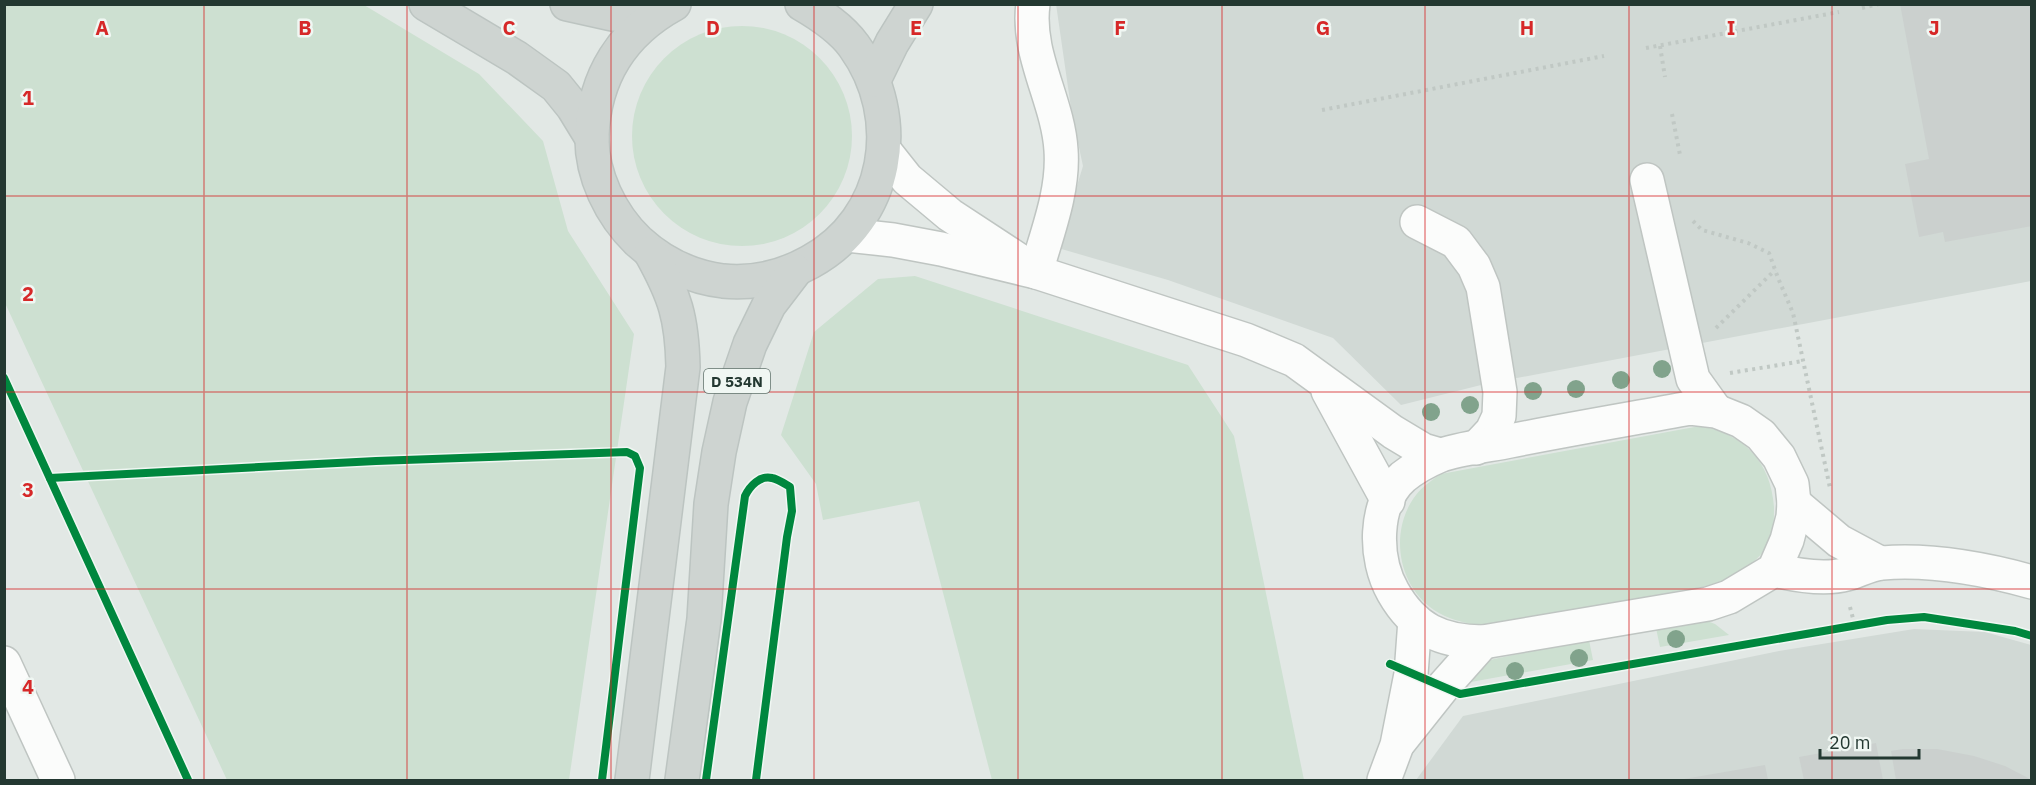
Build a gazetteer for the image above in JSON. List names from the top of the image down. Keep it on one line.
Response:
{"streets":{"main road":["D 534N"]},"scale_bar":"20 m","grid":{"columns":["A","B","C","D","E","F","G","H","I","J"],"rows":["1","2","3","4"]}}
